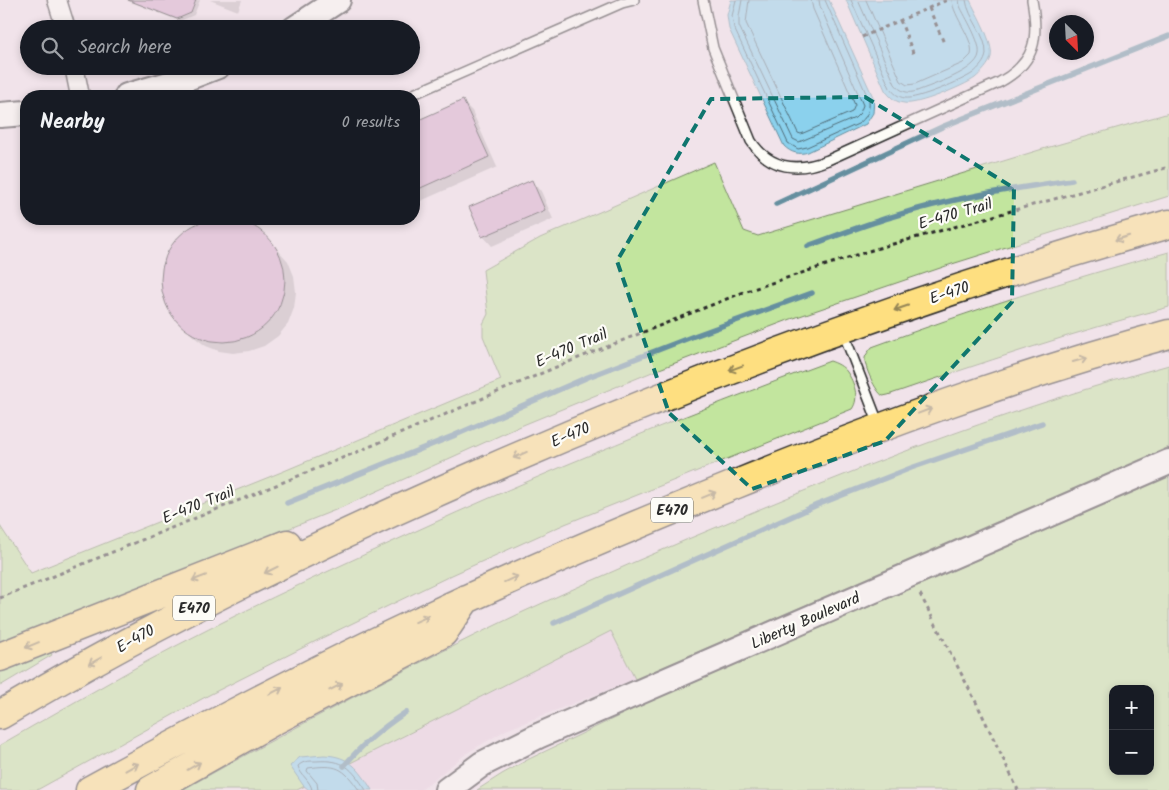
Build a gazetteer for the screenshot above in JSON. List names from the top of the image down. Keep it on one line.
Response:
{"streets":{"highway":["E-470","E470"],"street":["Liberty Boulevard"],"path":["E-470 Trail"]},"north":"bottom right","page":{"search":"Search here","heading":["Nearby","0 results"],"map_buttons":["+","−"]}}
